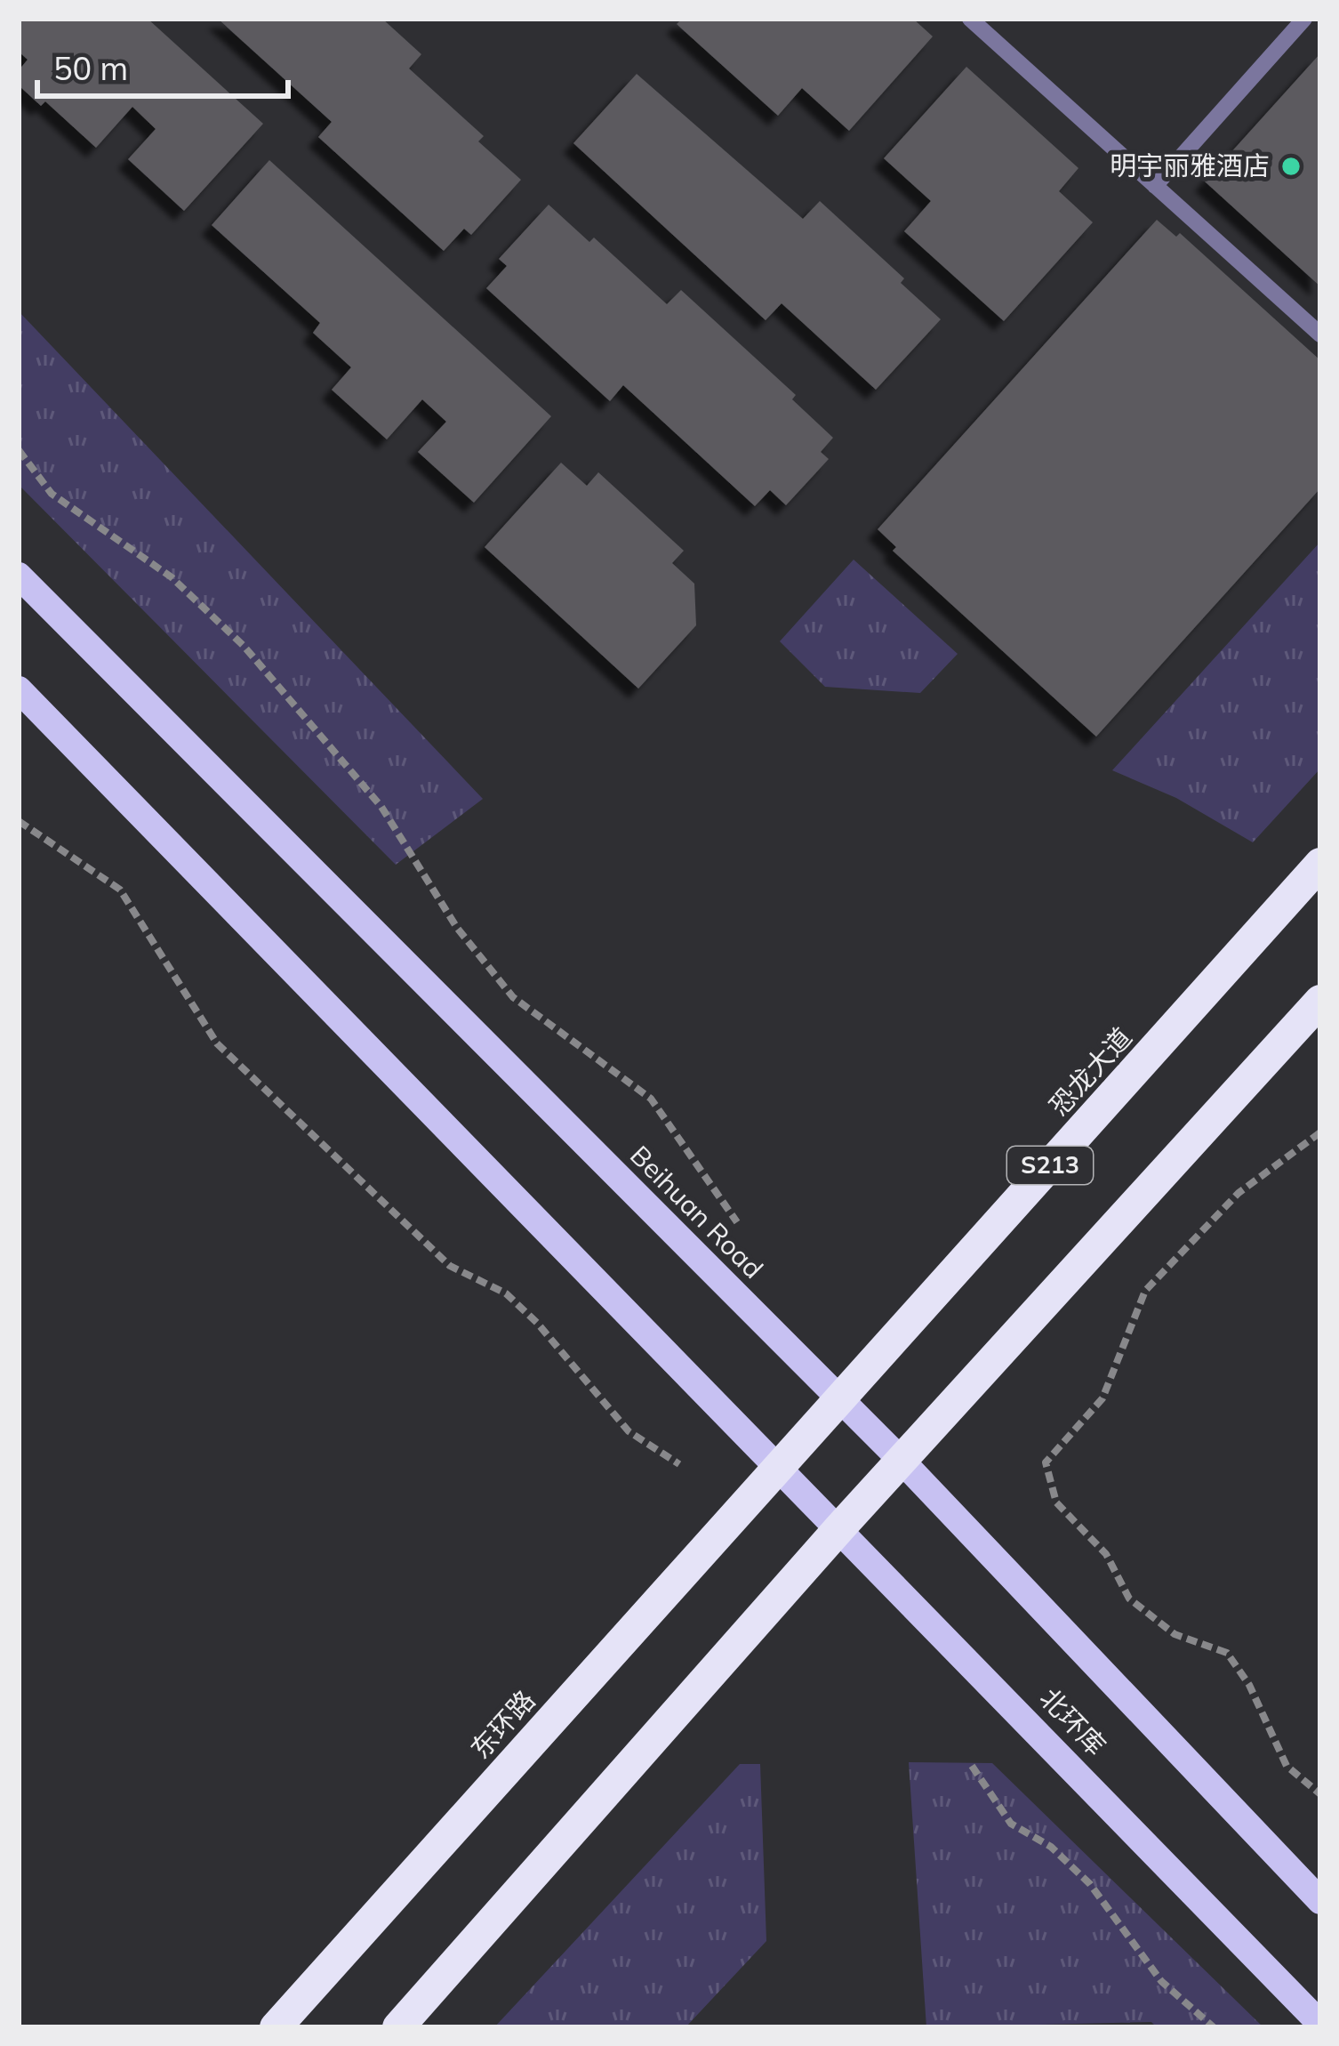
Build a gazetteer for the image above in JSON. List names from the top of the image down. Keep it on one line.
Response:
{"streets":{"highway":["恐龙大道","S213","东环路"],"main road":["Beihuan Road","北环库"]},"crossings":[["恐龙大道","Beihuan Road"],["恐龙大道","北环库"],["恐龙大道","东环路"],["北环库","东环路"]],"places":["明宇丽雅酒店"],"scale_bar":"50 m"}
